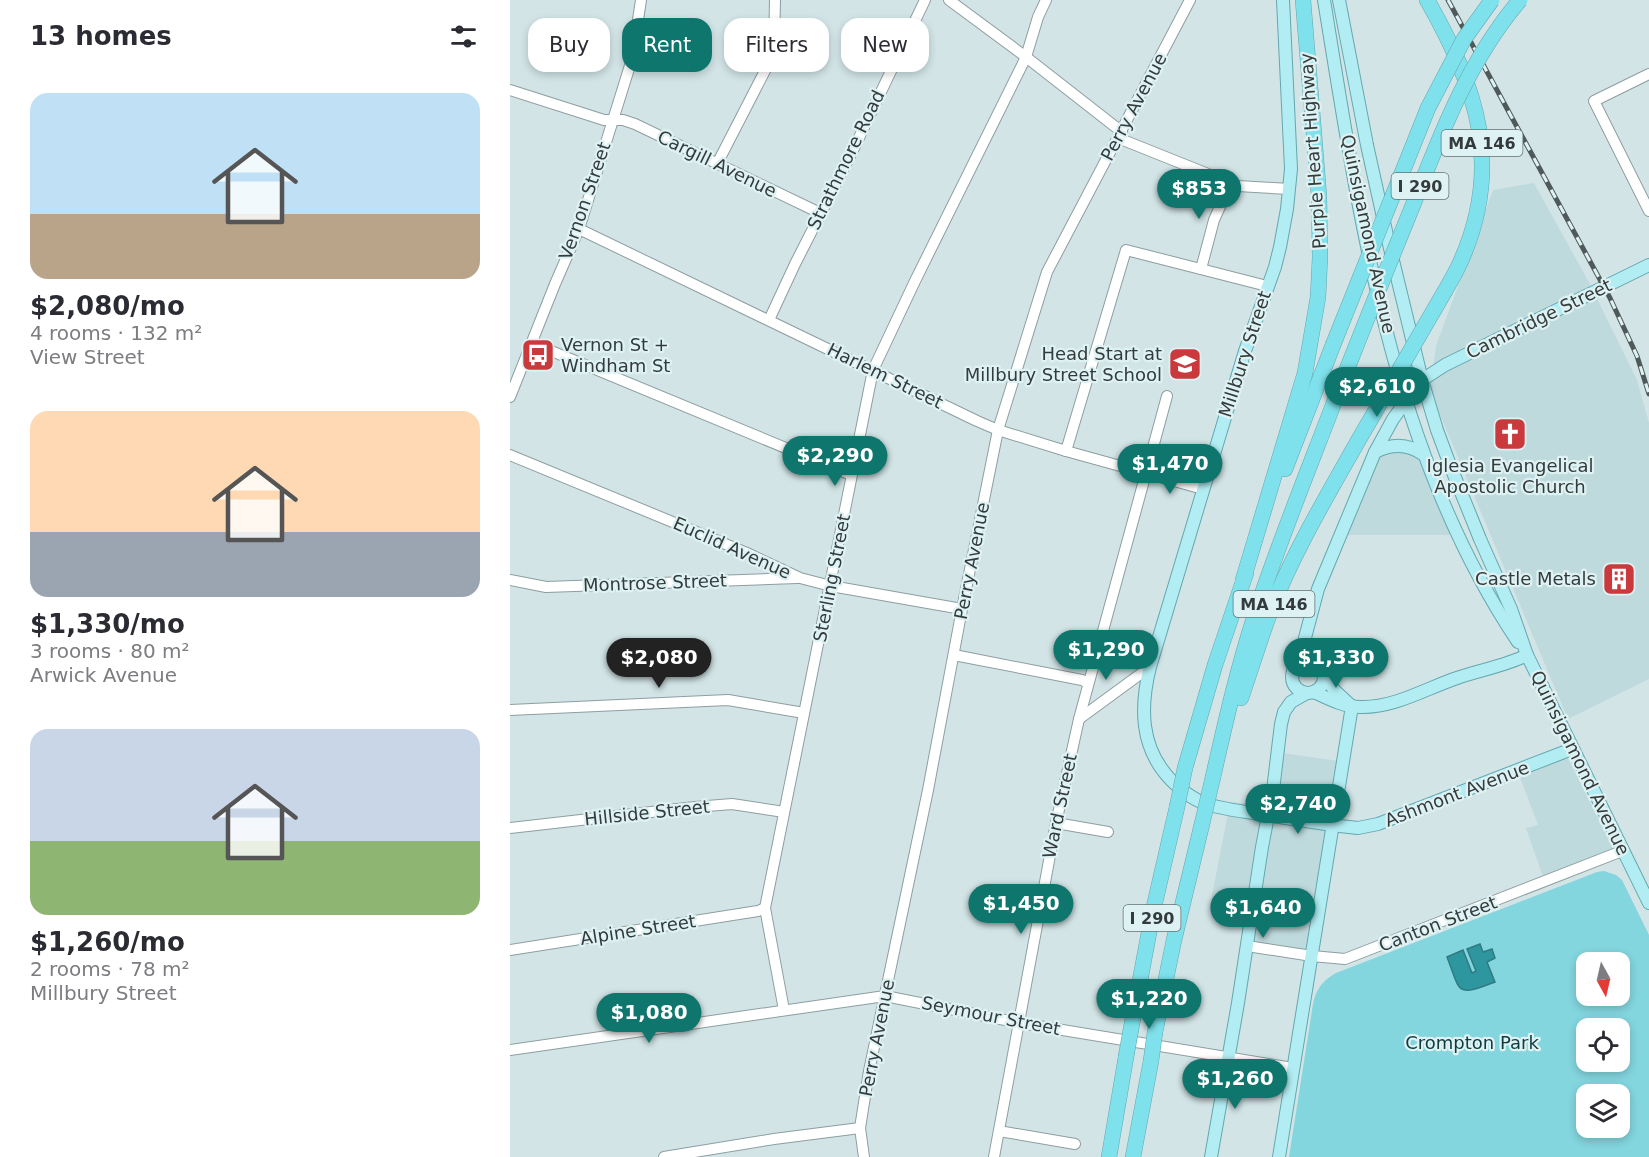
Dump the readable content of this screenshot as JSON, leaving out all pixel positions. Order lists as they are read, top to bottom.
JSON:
{
  "streets": {
    "highway": ["MA 146", "Purple Heart Highway", "I 290"],
    "main road": [
      "Quinsigamond Avenue",
      "Cambridge Street",
      "Millbury Street",
      "Ashmont Avenue"
    ],
    "street": [
      "Perry Avenue",
      "Strathmore Road",
      "Cargill Avenue",
      "Vernon Street",
      "Harlem Street",
      "Euclid Avenue",
      "Sterling Street",
      "Montrose Street",
      "Ward Street",
      "Hillside Street",
      "Canton Street",
      "Alpine Street",
      "Seymour Street"
    ]
  },
  "crossings": [
    ["Perry Avenue", "Harlem Street"],
    ["Perry Avenue", "Euclid Avenue"],
    ["Perry Avenue", "Seymour Street"],
    ["MA 146", "I 290"],
    ["Purple Heart Highway", "I 290"],
    ["Strathmore Road", "Cargill Avenue"],
    ["Strathmore Road", "Harlem Street"],
    ["Cargill Avenue", "Vernon Street"],
    ["Vernon Street", "Harlem Street"],
    ["Quinsigamond Avenue", "Cambridge Street"],
    ["Quinsigamond Avenue", "Ashmont Avenue"],
    ["Quinsigamond Avenue", "Canton Street"],
    ["Millbury Street", "Harlem Street"],
    ["Millbury Street", "Ashmont Avenue"],
    ["Harlem Street", "Sterling Street"],
    ["Harlem Street", "Ward Street"],
    ["Euclid Avenue", "Sterling Street"],
    ["Euclid Avenue", "Montrose Street"],
    ["Sterling Street", "Hillside Street"],
    ["Sterling Street", "Alpine Street"],
    ["Sterling Street", "Seymour Street"],
    ["Ward Street", "Seymour Street"]
  ],
  "parks": ["Crompton Park"],
  "places": {
    "bus stop": ["Vernon St + Windham St"],
    "school or university": ["Head Start at Millbury Street School"],
    "church": ["Iglesia Evangelical Apostolic Church"],
    "building": ["Castle Metals"]
  },
  "north": "bottom",
  "page": {
    "heading": "13 homes",
    "chip": [
      "Buy",
      "Rent",
      "Filters",
      "New"
    ],
    "list": [
      {
        "name": "$2,080/mo",
        "note": "4 rooms · 132 m² · View Street"
      },
      {
        "name": "$1,330/mo",
        "note": "3 rooms · 80 m² · Arwick Avenue"
      },
      {
        "name": "$1,260/mo",
        "note": "2 rooms · 78 m² · Millbury Street"
      }
    ],
    "price": [
      "$853",
      "$2,610",
      "$2,290",
      "$1,470",
      "$1,290",
      "$2,080",
      "$1,330",
      "$2,740",
      "$1,450",
      "$1,640",
      "$1,220",
      "$1,080",
      "$1,260"
    ]
  }
}
